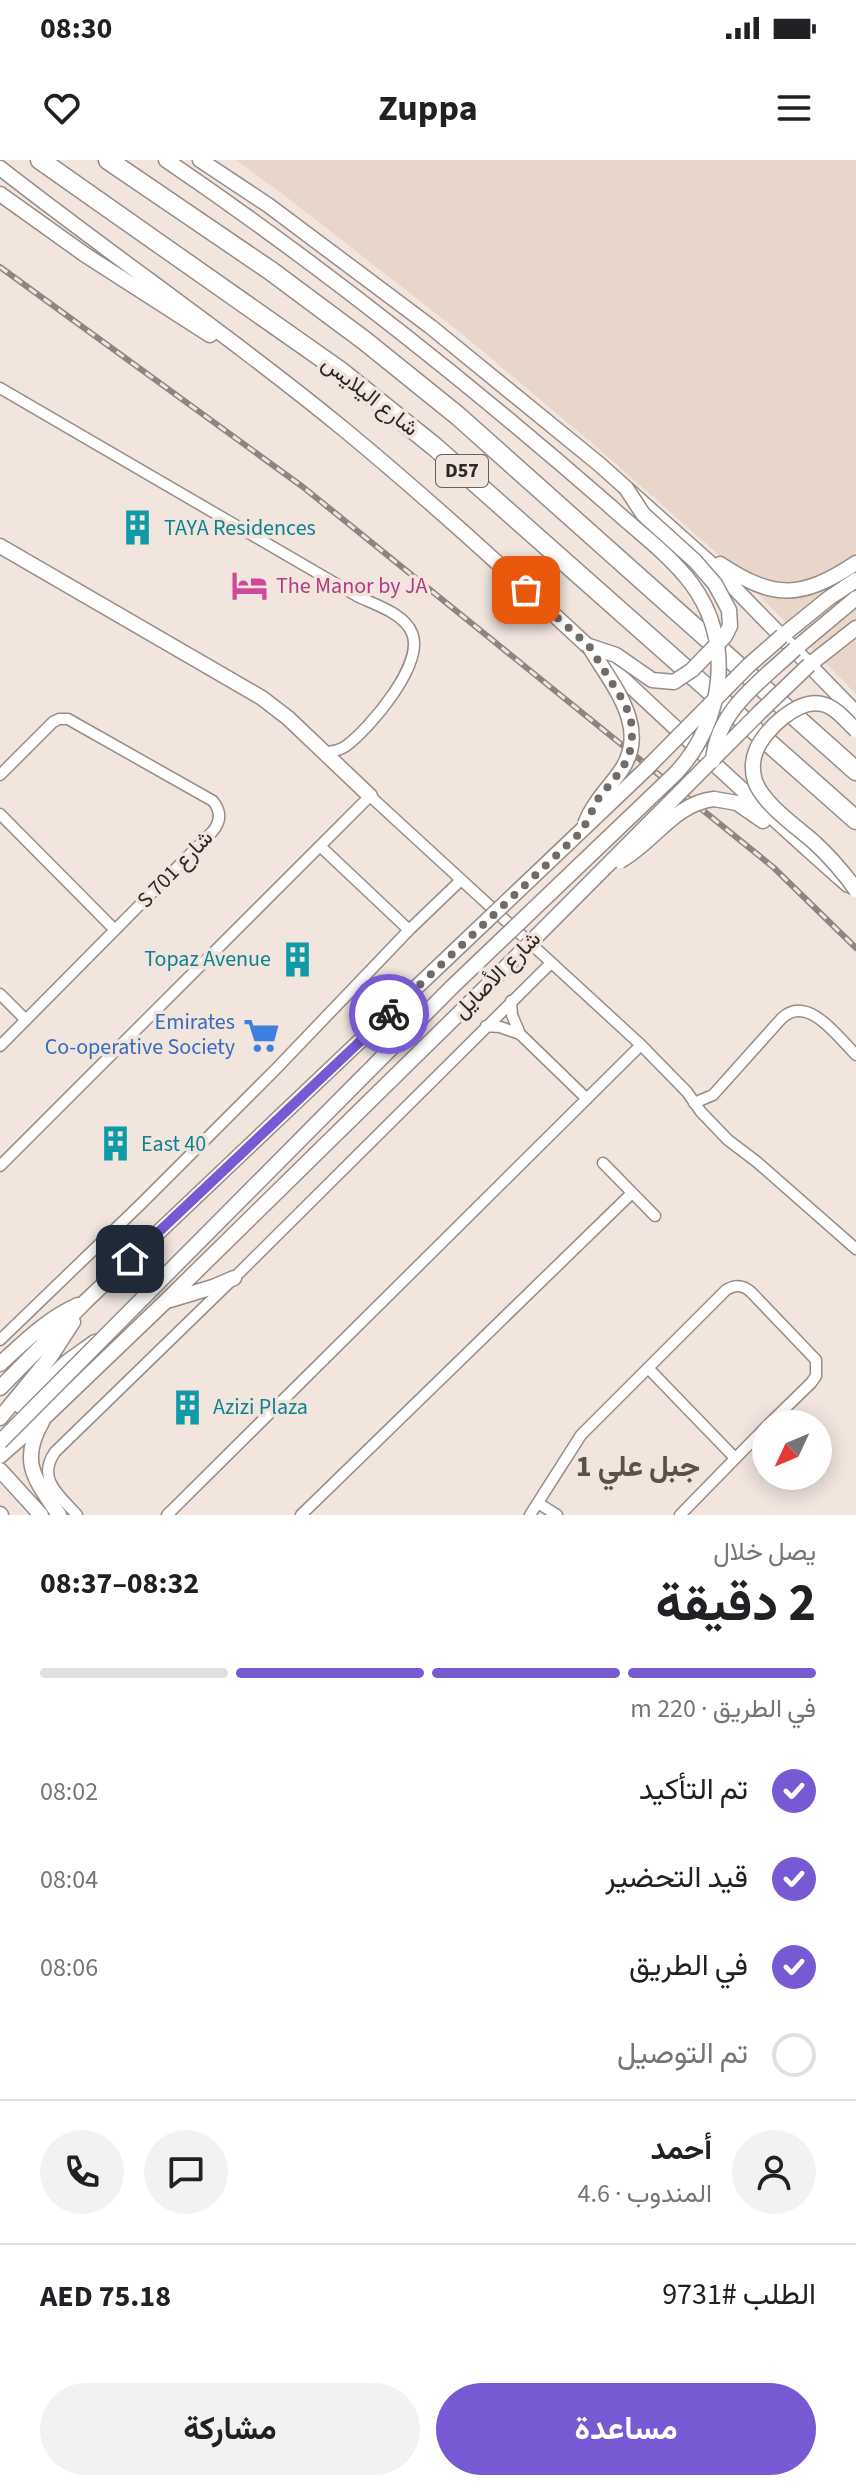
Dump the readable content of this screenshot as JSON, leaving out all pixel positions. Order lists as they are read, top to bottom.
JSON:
{
  "streets": {
    "highway": ["شارع اليلايس", "D57"],
    "main road": ["شارع الأصايل"],
    "street": ["S 701 شارع"]
  },
  "districts": ["جبل علي 1"],
  "places": {
    "building": [
      "TAYA Residences",
      "Topaz Avenue",
      "East 40",
      "Azizi Plaza"
    ],
    "hotel": ["The Manor by JA"],
    "supermarket": ["Emirates Co-operative Society"]
  },
  "north": "bottom left",
  "page": {
    "status": "08:30",
    "header": "Zuppa",
    "heading": ["2 دقيقة", "يصل خلال", "08:32–08:37"],
    "panel": [
      "أحمد",
      "المندوب · 4.6",
      "الطلب #9731",
      "AED 75.18"
    ],
    "bar": "في الطريق · 220 m",
    "list": [
      ["تم التأكيد", "08:02"],
      ["قيد التحضير", "08:04"],
      ["في الطريق", "08:06"],
      "تم التوصيل"
    ],
    "buttons": ["مساعدة", "مشاركة"]
  }
}
